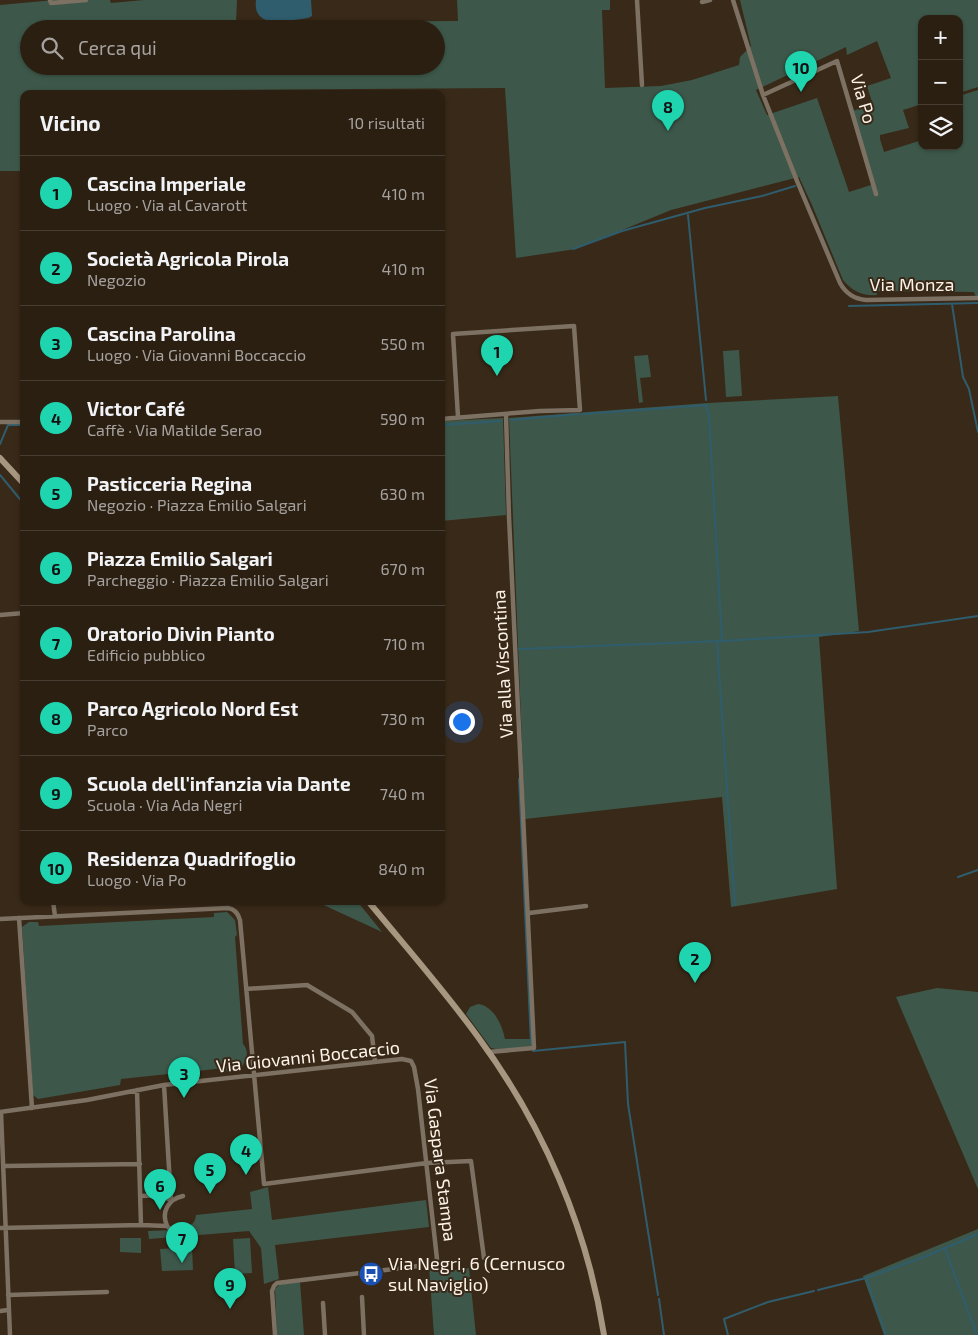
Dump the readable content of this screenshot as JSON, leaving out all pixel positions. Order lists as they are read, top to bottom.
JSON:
{
  "streets": {
    "street": [
      "Via Po",
      "Via Monza",
      "Via alla Viscontina",
      "Via Giovanni Boccaccio",
      "Via Gaspara Stampa"
    ]
  },
  "crossings": [
    ["Via Po", "Via Monza"],
    ["Via Giovanni Boccaccio", "Via Gaspara Stampa"]
  ],
  "places": {
    "bus stop": ["Via Negri, 6 (Cernusco sul Naviglio)"]
  },
  "page": {
    "map_buttons": ["+", "−"],
    "search": "Cerca qui",
    "pins": [
      "10",
      "8",
      "1",
      "2",
      "3",
      "4",
      "5",
      "6",
      "7",
      "9"
    ],
    "heading": ["Vicino", "10 risultati"],
    "list": [
      {
        "mark": "1",
        "name": "Cascina Imperiale",
        "note": "Luogo · Via al Cavarott",
        "value": "410 m"
      },
      {
        "mark": "2",
        "name": "Società Agricola Pirola",
        "note": "Negozio",
        "value": "410 m"
      },
      {
        "mark": "3",
        "name": "Cascina Parolina",
        "note": "Luogo · Via Giovanni Boccaccio",
        "value": "550 m"
      },
      {
        "mark": "4",
        "name": "Victor Café",
        "note": "Caffè · Via Matilde Serao",
        "value": "590 m"
      },
      {
        "mark": "5",
        "name": "Pasticceria Regina",
        "note": "Negozio · Piazza Emilio Salgari",
        "value": "630 m"
      },
      {
        "mark": "6",
        "name": "Piazza Emilio Salgari",
        "note": "Parcheggio · Piazza Emilio Salgari",
        "value": "670 m"
      },
      {
        "mark": "7",
        "name": "Oratorio Divin Pianto",
        "note": "Edificio pubblico",
        "value": "710 m"
      },
      {
        "mark": "8",
        "name": "Parco Agricolo Nord Est",
        "note": "Parco",
        "value": "730 m"
      },
      {
        "mark": "9",
        "name": "Scuola dell'infanzia via Dante",
        "note": "Scuola · Via Ada Negri",
        "value": "740 m"
      },
      {
        "mark": "10",
        "name": "Residenza Quadrifoglio",
        "note": "Luogo · Via Po",
        "value": "840 m"
      }
    ]
  }
}
